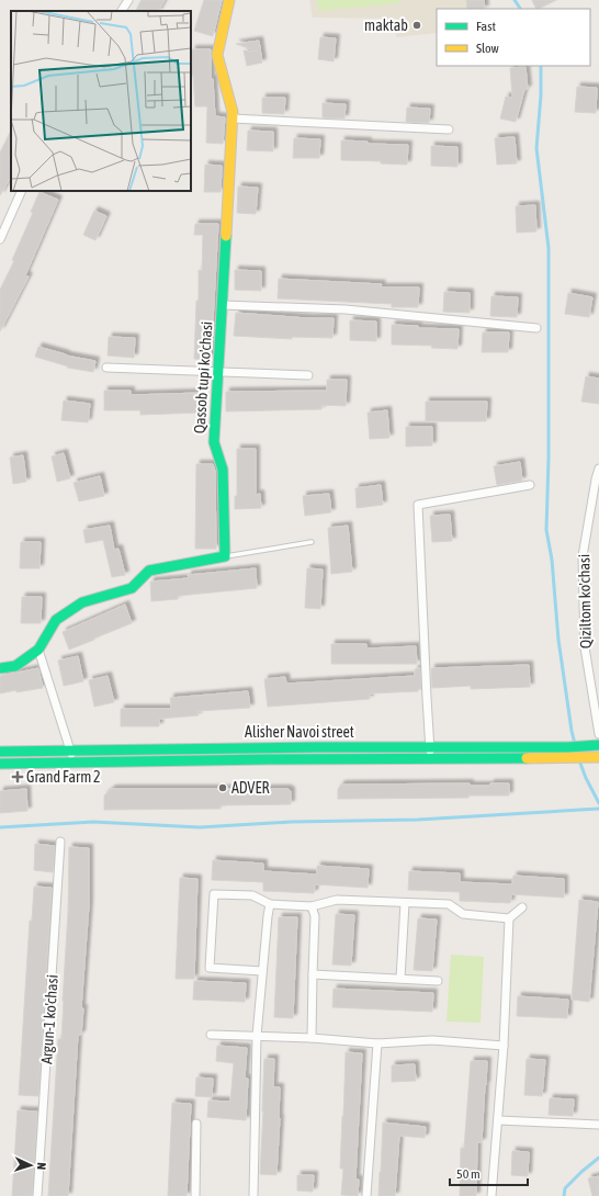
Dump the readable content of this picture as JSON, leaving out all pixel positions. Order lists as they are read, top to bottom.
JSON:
{
  "streets": {
    "main road": ["Qassob tupi ko'chasi", "Alisher Navoi street"],
    "street": ["Qiziltom ko'chasi", "Argun-1 ko'chasi"]
  },
  "places": {
    "other": ["maktab", "ADVER"],
    "health": ["Grand Farm 2"]
  },
  "legend": ["Fast", "Slow"],
  "scale_bar": "50 m",
  "north": "right"
}
